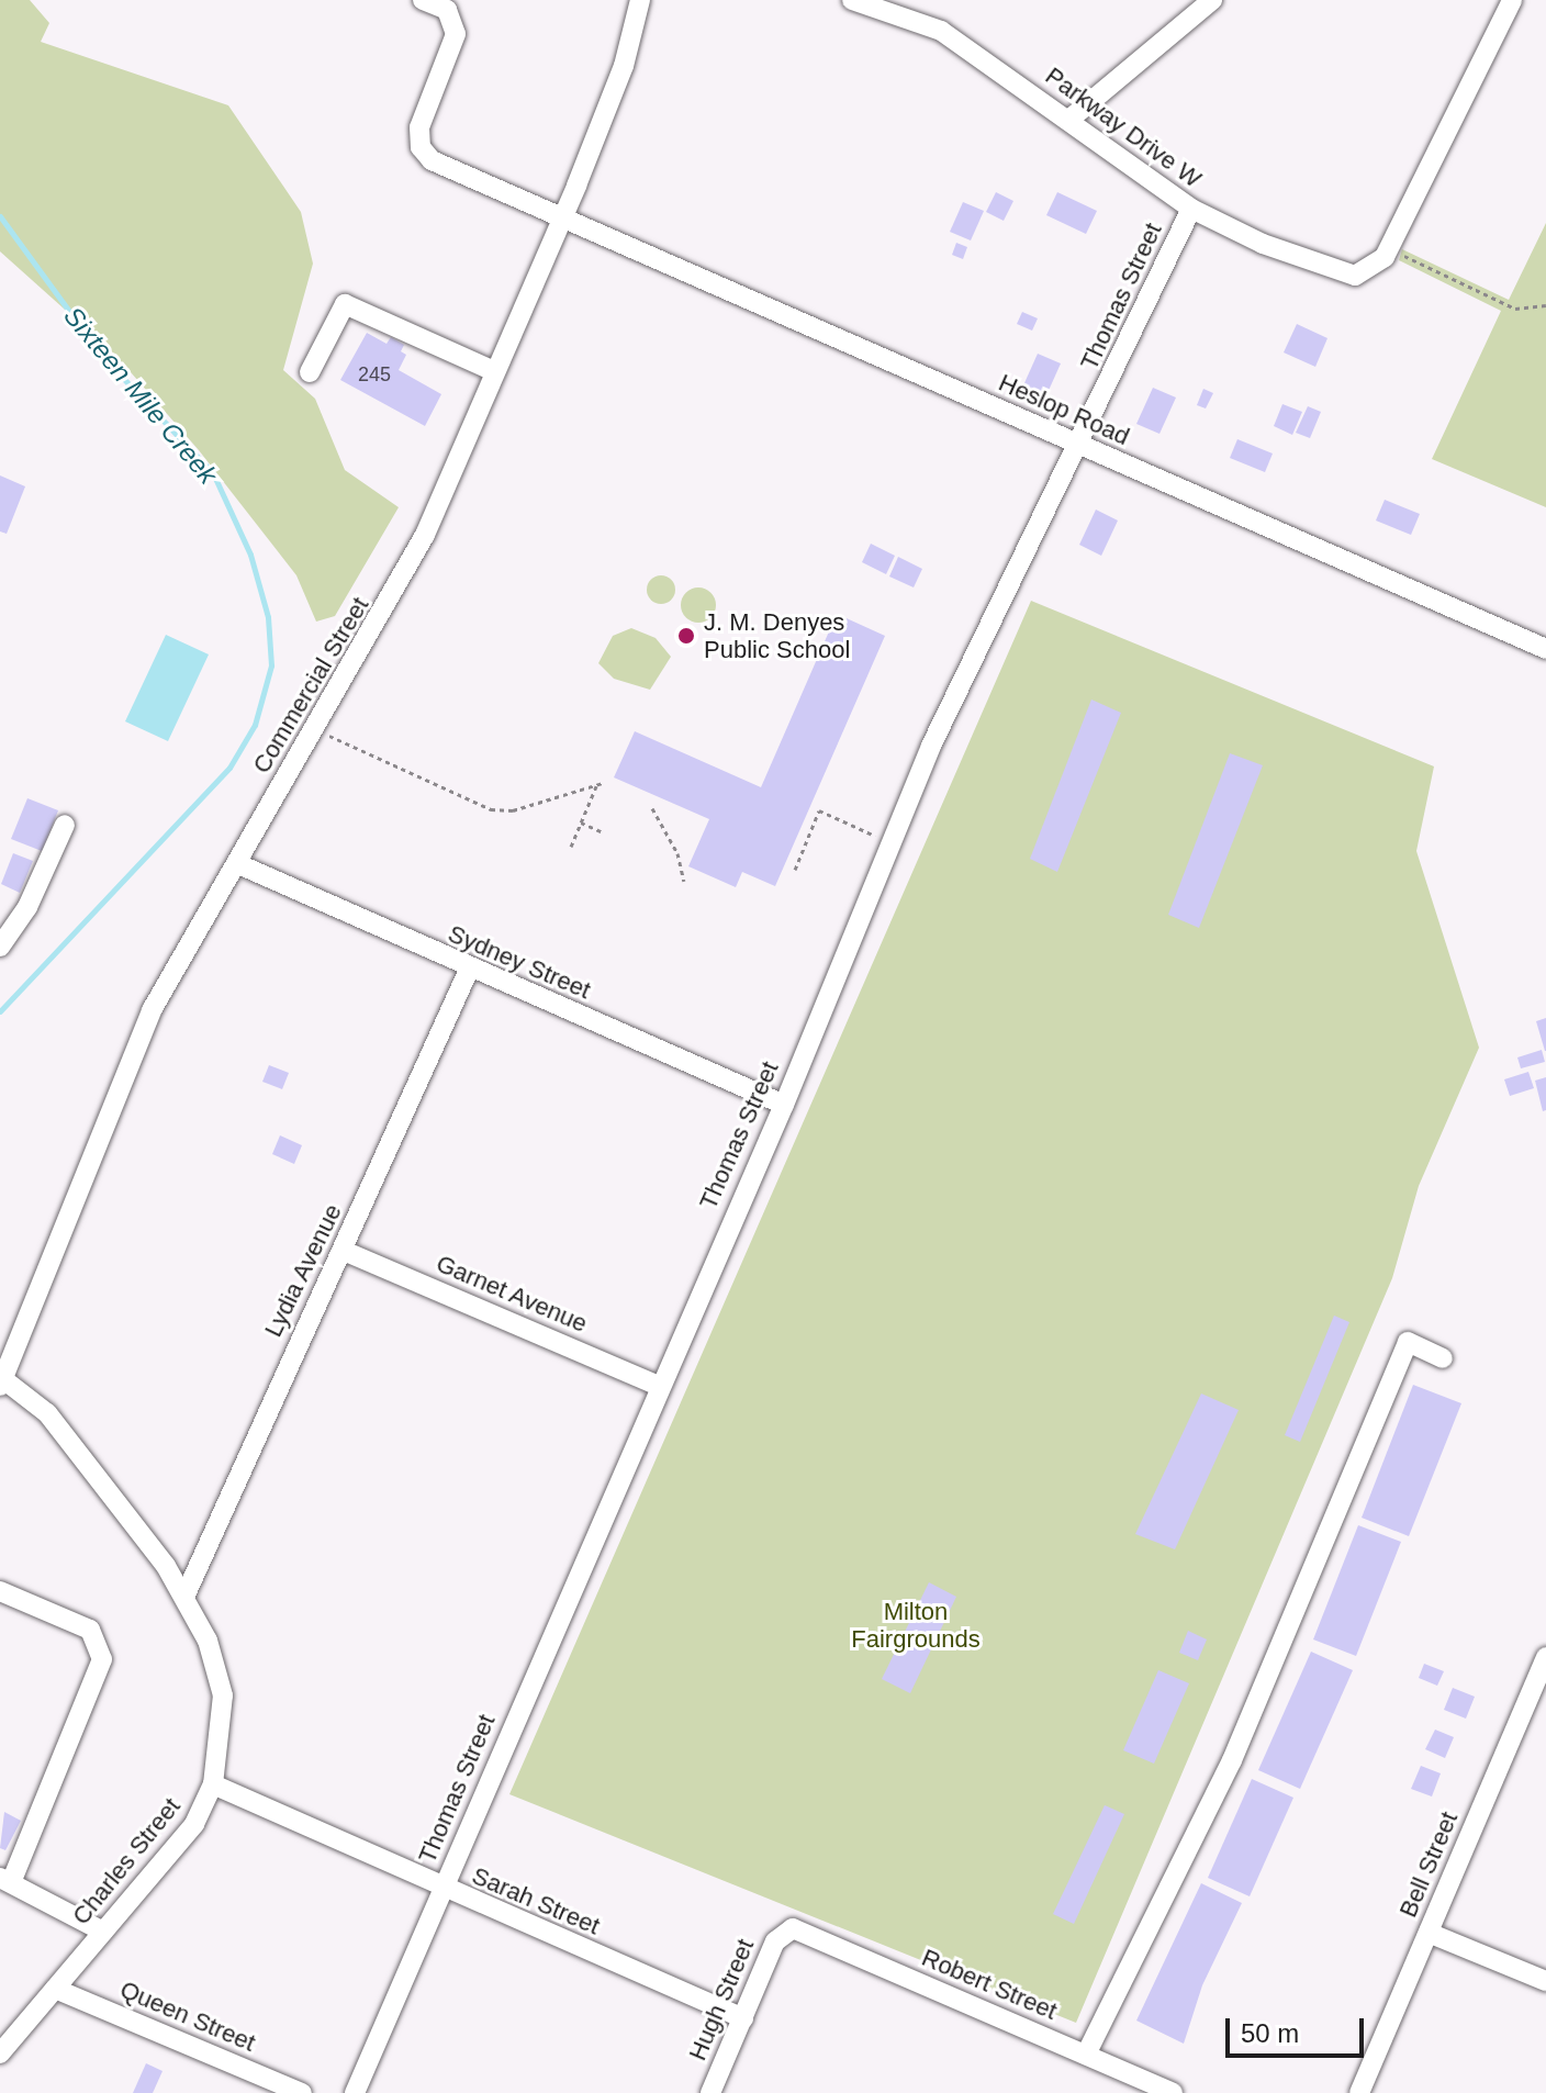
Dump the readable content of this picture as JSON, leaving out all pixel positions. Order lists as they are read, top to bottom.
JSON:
{
  "streets": {
    "street": [
      "Parkway Drive W",
      "Thomas Street",
      "Heslop Road",
      "Commercial Street",
      "Sydney Street",
      "Lydia Avenue",
      "Garnet Avenue",
      "Charles Street",
      "Bell Street",
      "Sarah Street",
      "Robert Street",
      "Hugh Street",
      "Queen Street"
    ]
  },
  "crossings": [
    ["Parkway Drive W", "Thomas Street"],
    ["Thomas Street", "Heslop Road"],
    ["Thomas Street", "Sydney Street"],
    ["Thomas Street", "Garnet Avenue"],
    ["Thomas Street", "Sarah Street"],
    ["Heslop Road", "Commercial Street"],
    ["Commercial Street", "Sydney Street"],
    ["Commercial Street", "Charles Street"],
    ["Sydney Street", "Lydia Avenue"],
    ["Lydia Avenue", "Garnet Avenue"],
    ["Lydia Avenue", "Charles Street"],
    ["Charles Street", "Sarah Street"],
    ["Charles Street", "Queen Street"],
    ["Sarah Street", "Hugh Street"],
    ["Robert Street", "Hugh Street"]
  ],
  "water": ["Sixteen Mile Creek"],
  "parks": ["Milton Fairgrounds"],
  "places": ["J. M. Denyes Public School"],
  "house_numbers": ["245"],
  "scale_bar": "50 m"
}
